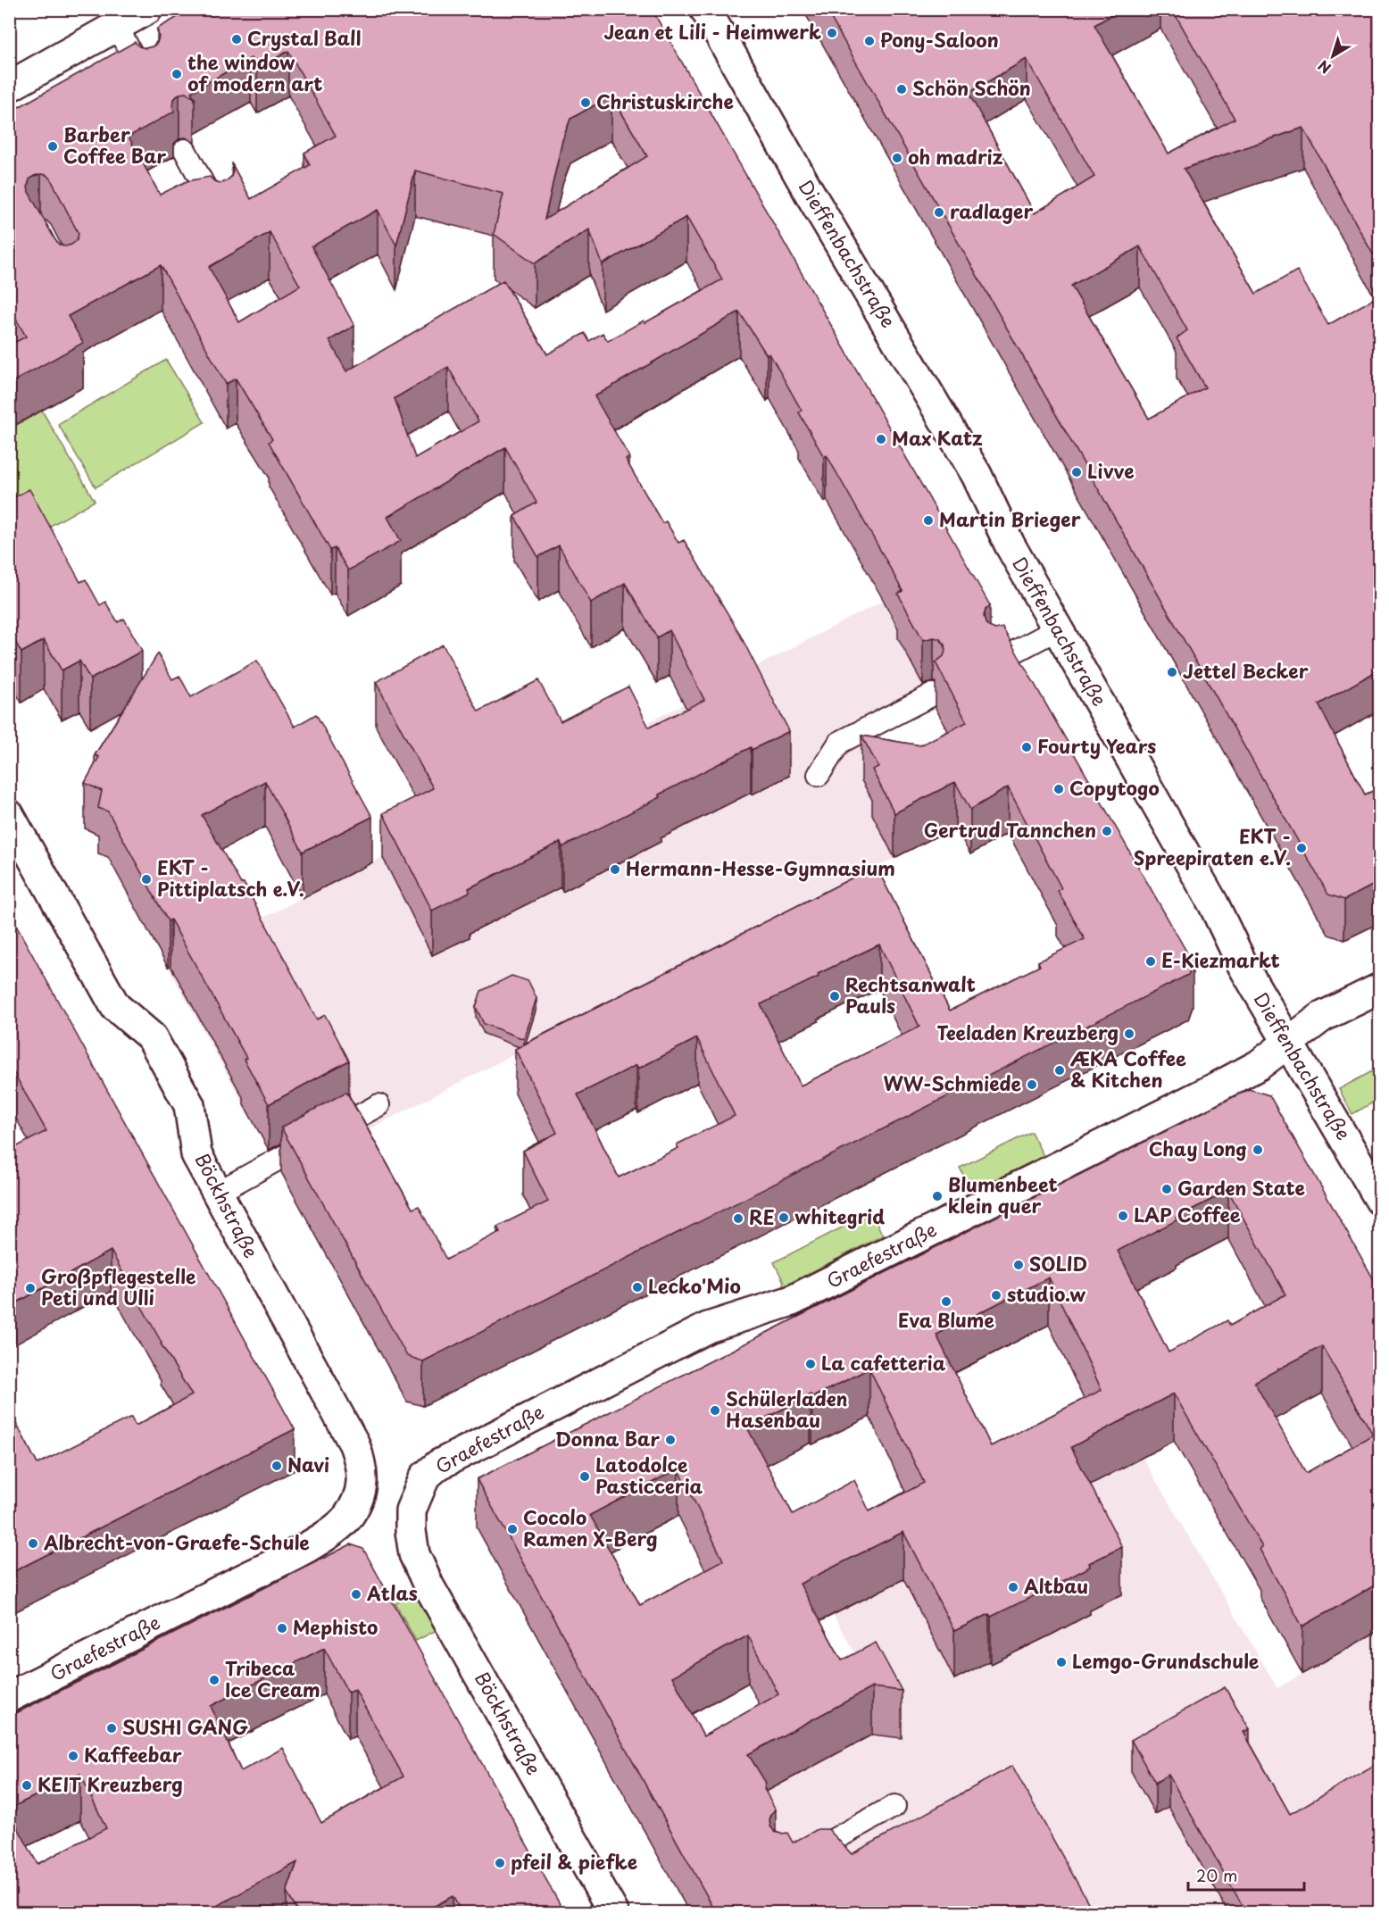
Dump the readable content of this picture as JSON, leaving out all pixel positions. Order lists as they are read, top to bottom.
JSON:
{
  "streets": {
    "street": ["Dieffenbachstraße", "Böckhstraße", "Graefestraße"]
  },
  "crossings": [
    ["Dieffenbachstraße", "Graefestraße"],
    ["Böckhstraße", "Graefestraße"]
  ],
  "places": [
    "Jean et Lili - Heimwerk",
    "Crystal Ball",
    "Pony-Saloon",
    "the window of modern art",
    "Schön Schön",
    "Christuskirche",
    "Barber Coffee Bar",
    "oh madriz",
    "radlager",
    "Max Katz",
    "Livve",
    "Martin Brieger",
    "Jettel Becker",
    "Fourty Years",
    "Copytogo",
    "Gertrud Tannchen",
    "EKT - Spreepiraten e.V.",
    "Hermann-Hesse-Gymnasium",
    "EKT - Pittiplatsch e.V.",
    "E-Kiezmarkt",
    "Rechtsanwalt Pauls",
    "Teeladen Kreuzberg",
    "ÆKA Coffee & Kitchen",
    "WW-Schmiede",
    "Chay Long",
    "Garden State",
    "Blumenbeet klein quer",
    "LAP Coffee",
    "whitegrid",
    "RE",
    "SOLID",
    "Lecko'Mio",
    "Großpflegestelle Peti und Ulli",
    "studio.w",
    "Eva Blume",
    "La cafetteria",
    "Schülerladen Hasenbau",
    "Donna Bar",
    "Navi",
    "Latodolce Pasticceria",
    "Cocolo Ramen X-Berg",
    "Albrecht-von-Graefe-Schule",
    "Altbau",
    "Atlas",
    "Mephisto",
    "Lemgo-Grundschule",
    "Tribeca Ice Cream",
    "SUSHI GANG",
    "Kaffeebar",
    "KEIT Kreuzberg",
    "pfeil & piefke"
  ],
  "scale_bar": "20 m",
  "north": "bottom left"
}
